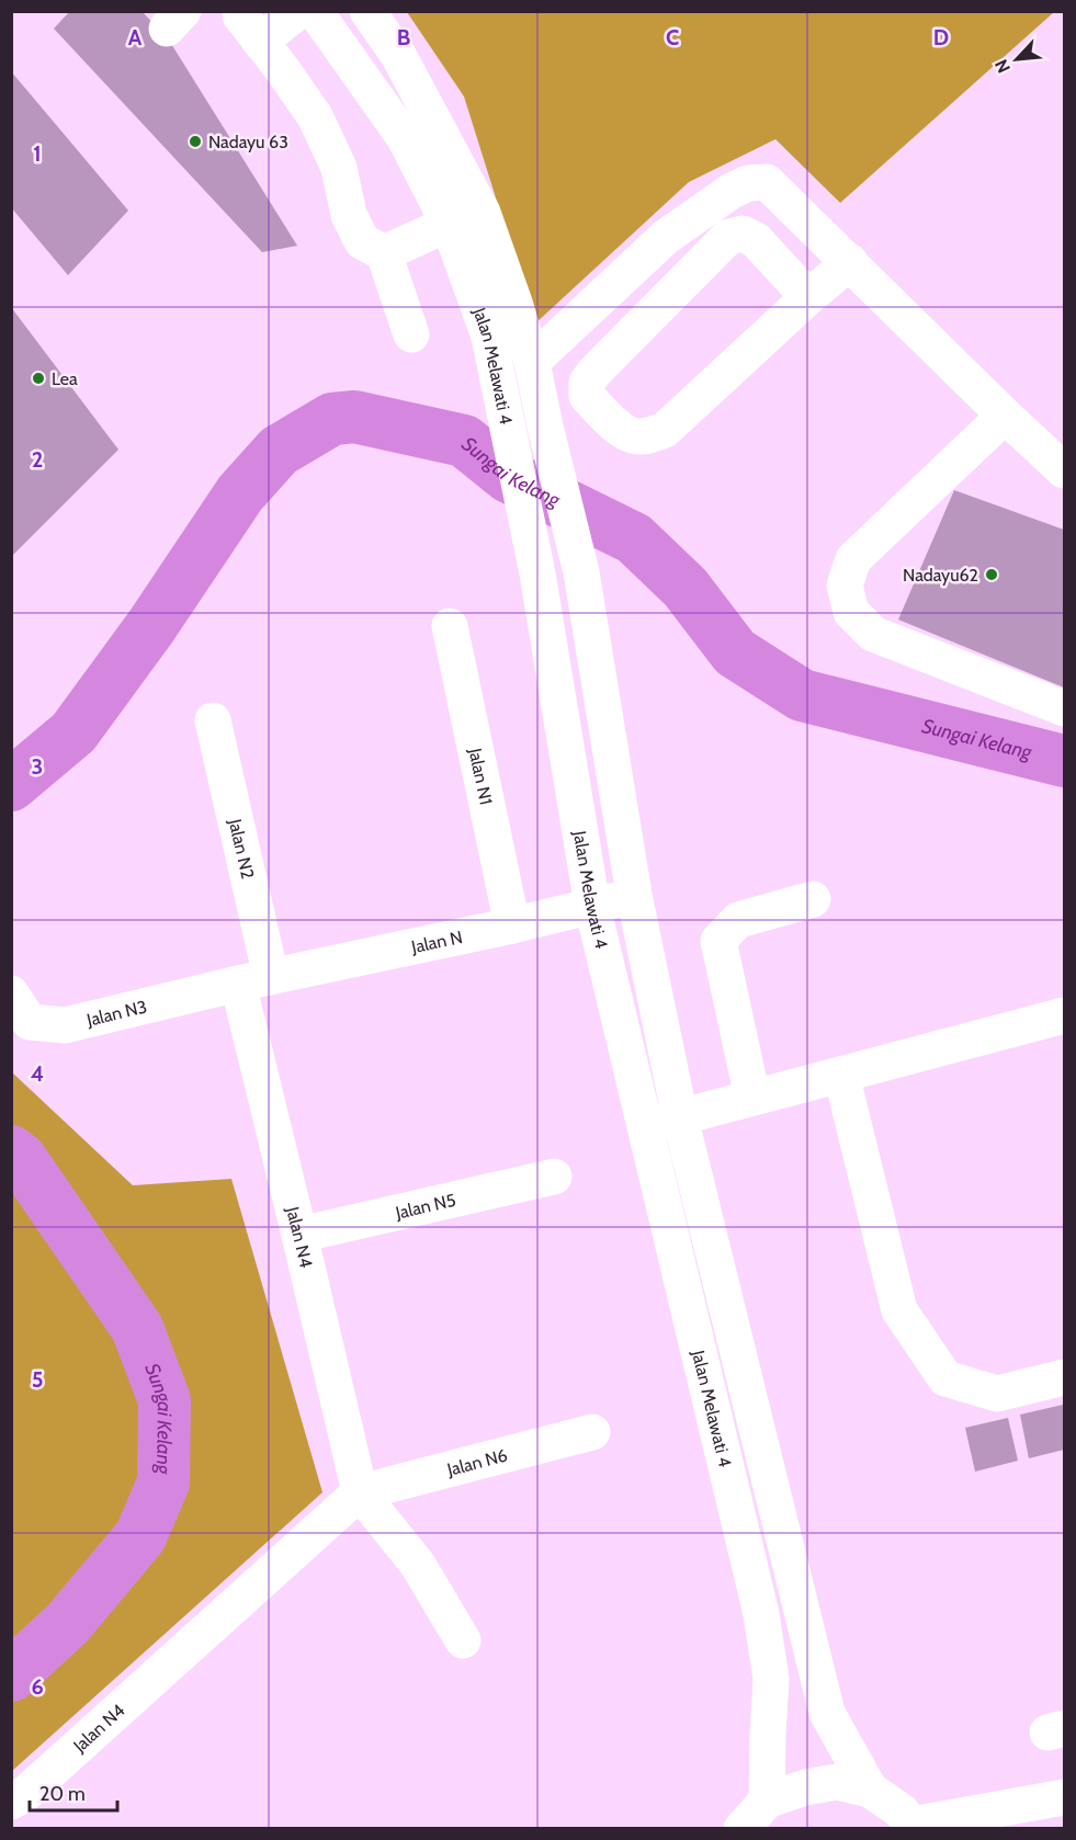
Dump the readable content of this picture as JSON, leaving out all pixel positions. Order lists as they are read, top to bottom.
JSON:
{
  "streets": {
    "street": [
      "Jalan Melawati 4",
      "Jalan N1",
      "Jalan N2",
      "Jalan N",
      "Jalan N3",
      "Jalan N5",
      "Jalan N4",
      "Jalan N6"
    ]
  },
  "crossings": [
    ["Jalan Melawati 4", "Jalan N"],
    ["Jalan N1", "Jalan N"],
    ["Jalan N2", "Jalan N"],
    ["Jalan N2", "Jalan N3"],
    ["Jalan N2", "Jalan N4"],
    ["Jalan N", "Jalan N3"],
    ["Jalan N", "Jalan N4"],
    ["Jalan N3", "Jalan N4"],
    ["Jalan N5", "Jalan N4"],
    ["Jalan N4", "Jalan N6"]
  ],
  "water": ["Sungai Kelang"],
  "places": ["Nadayu 63", "Lea", "Nadayu62"],
  "scale_bar": "20 m",
  "north": "bottom left",
  "grid": {
    "columns": [
      "A",
      "B",
      "C",
      "D"
    ],
    "rows": [
      "1",
      "2",
      "3",
      "4",
      "5",
      "6"
    ]
  }
}
